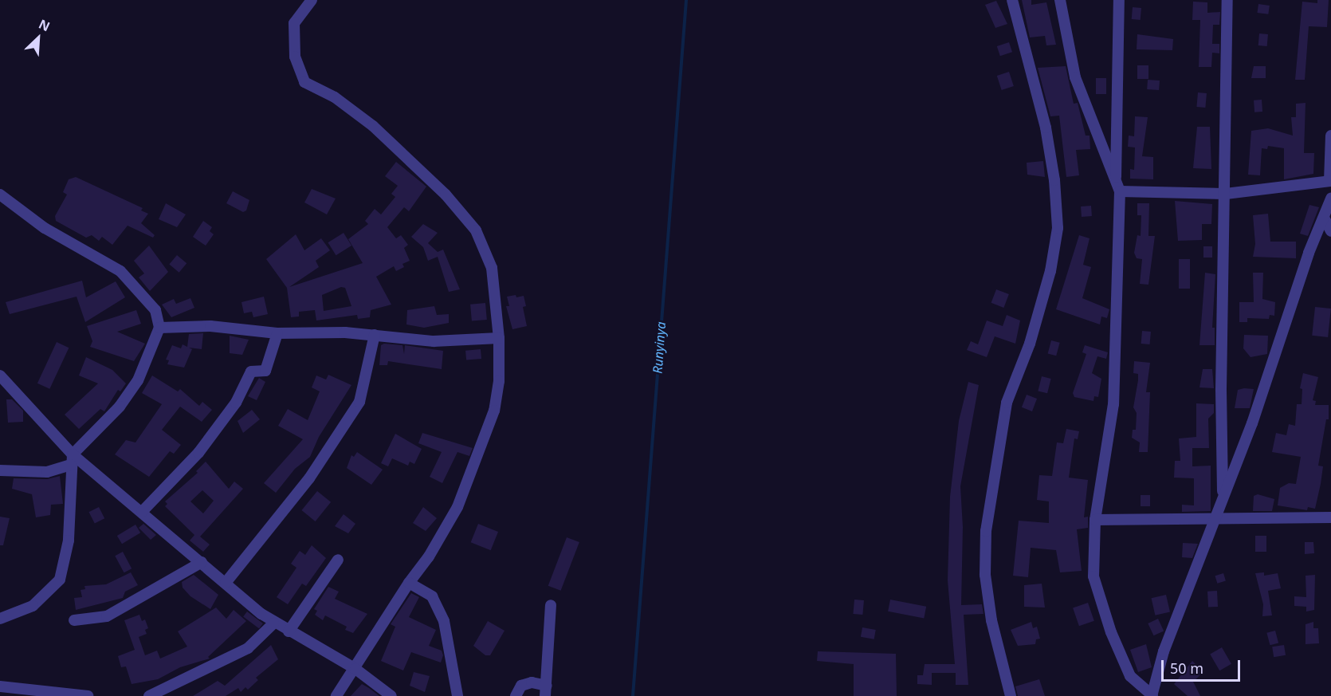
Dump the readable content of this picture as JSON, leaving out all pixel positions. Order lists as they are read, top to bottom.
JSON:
{
  "water": ["Runyinya"],
  "scale_bar": "50 m",
  "north": "top right"
}
